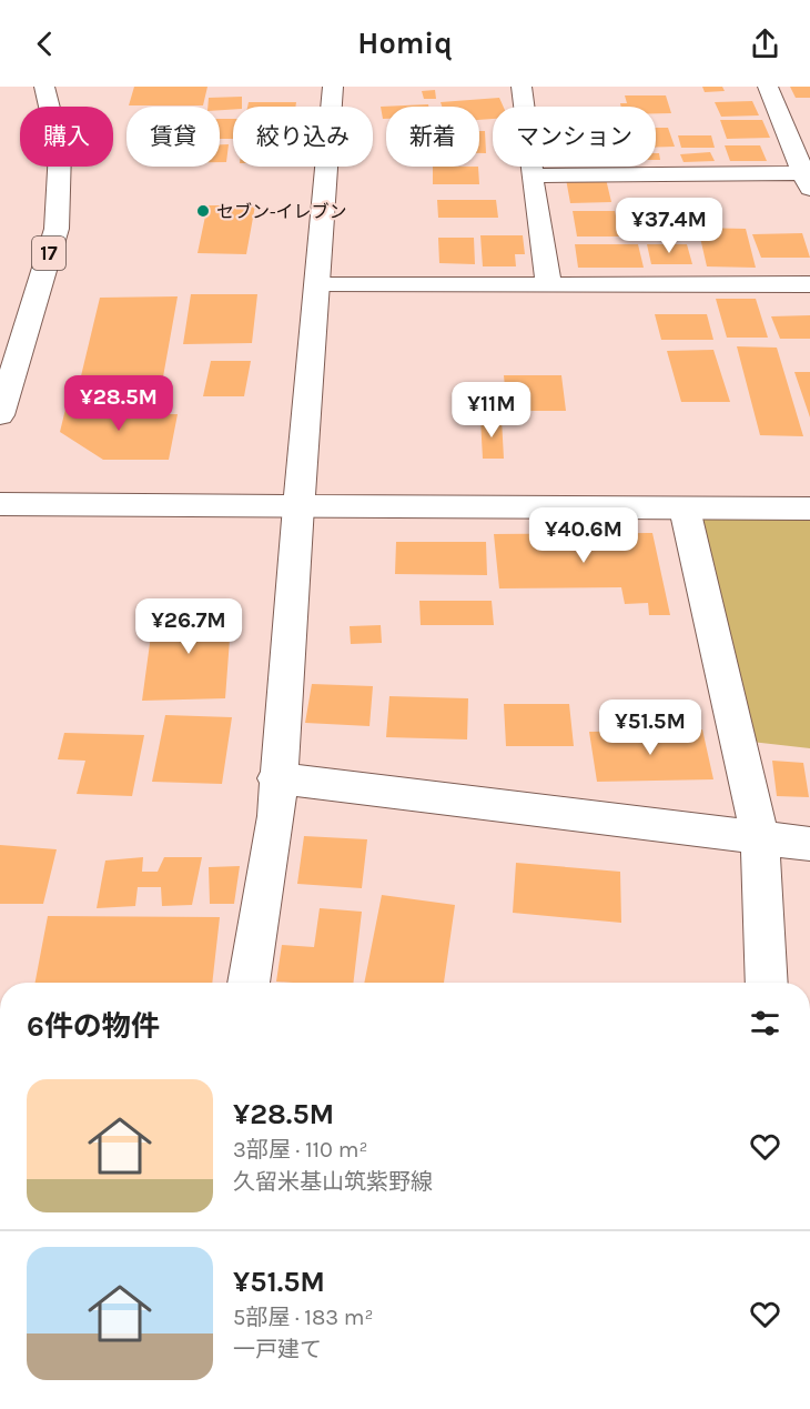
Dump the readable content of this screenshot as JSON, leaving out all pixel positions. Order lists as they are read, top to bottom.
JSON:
{
  "streets": {
    "street": ["17"]
  },
  "places": ["セブン-イレブン"],
  "page": {
    "header": "Homiq",
    "chip": [
      "購入",
      "賃貸",
      "絞り込み",
      "新着",
      "マンション"
    ],
    "price": [
      "¥37.4M",
      "¥28.5M",
      "¥11M",
      "¥40.6M",
      "¥26.7M",
      "¥51.5M"
    ],
    "heading": "6件の物件",
    "list": [
      {
        "name": "¥28.5M",
        "note": "3部屋 · 110 m² · 久留米基山筑紫野線"
      },
      {
        "name": "¥51.5M",
        "note": "5部屋 · 183 m² · 一戸建て"
      }
    ]
  }
}
